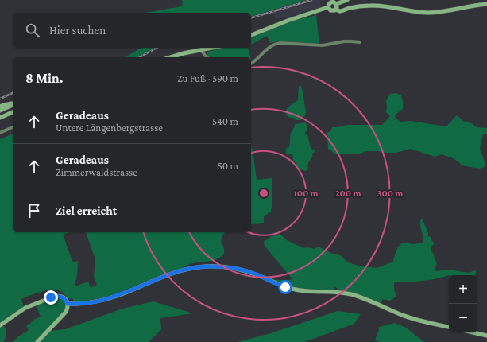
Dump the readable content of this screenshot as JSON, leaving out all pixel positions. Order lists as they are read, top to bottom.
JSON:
{
  "page": {
    "search": "Hier suchen",
    "heading": ["8 Min.", "Zu Fuß · 590 m"],
    "list": [
      ["Geradeaus", "Untere Längenbergstrasse", "540 m"],
      ["Geradeaus", "Zimmerwaldstrasse", "50 m"],
      "Ziel erreicht"
    ],
    "map_buttons": ["+", "−"]
  },
  "rings": ["100 m", "200 m", "300 m"]
}
